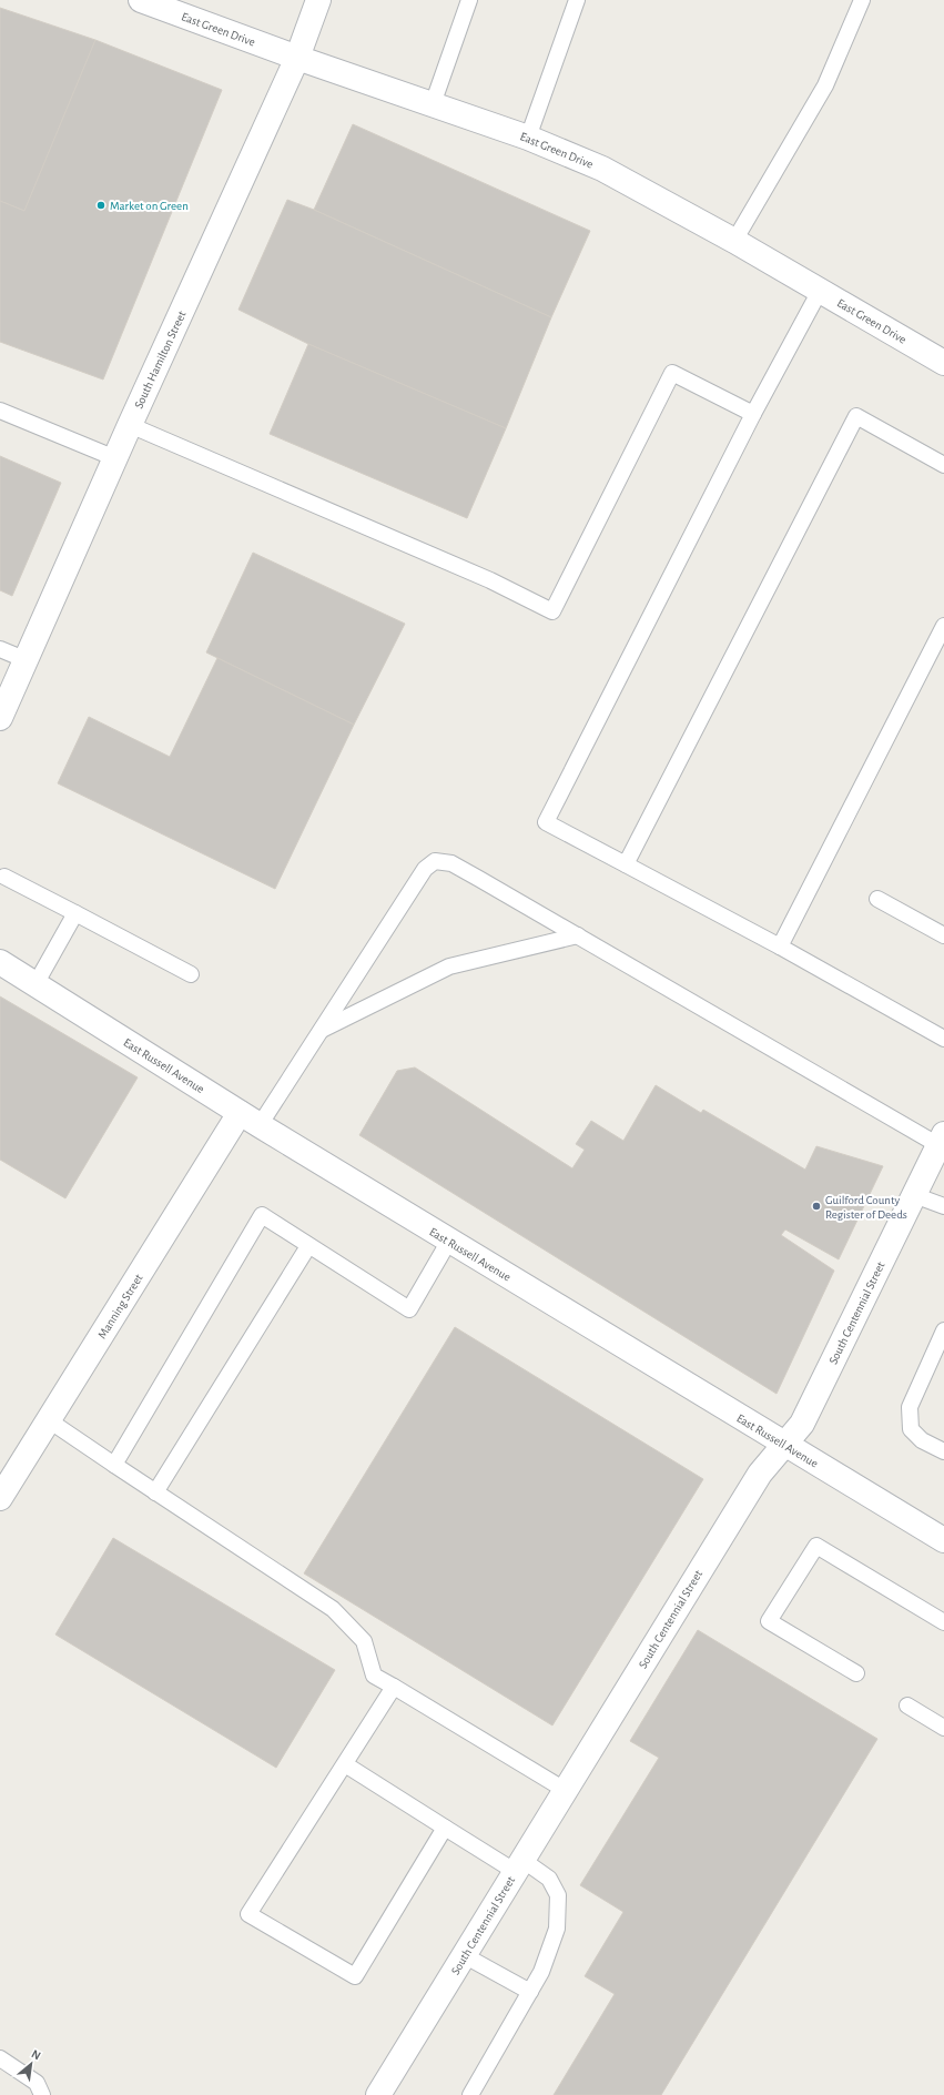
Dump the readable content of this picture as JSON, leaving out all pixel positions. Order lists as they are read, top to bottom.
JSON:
{
  "streets": {
    "street": [
      "East Green Drive",
      "South Hamilton Street",
      "East Russell Avenue",
      "Manning Street",
      "South Centennial Street"
    ]
  },
  "crossings": [
    ["East Green Drive", "South Hamilton Street"],
    ["East Russell Avenue", "Manning Street"],
    ["East Russell Avenue", "South Centennial Street"]
  ],
  "places": ["Market on Green", "Guilford County Register of Deeds"],
  "north": "top right"
}
